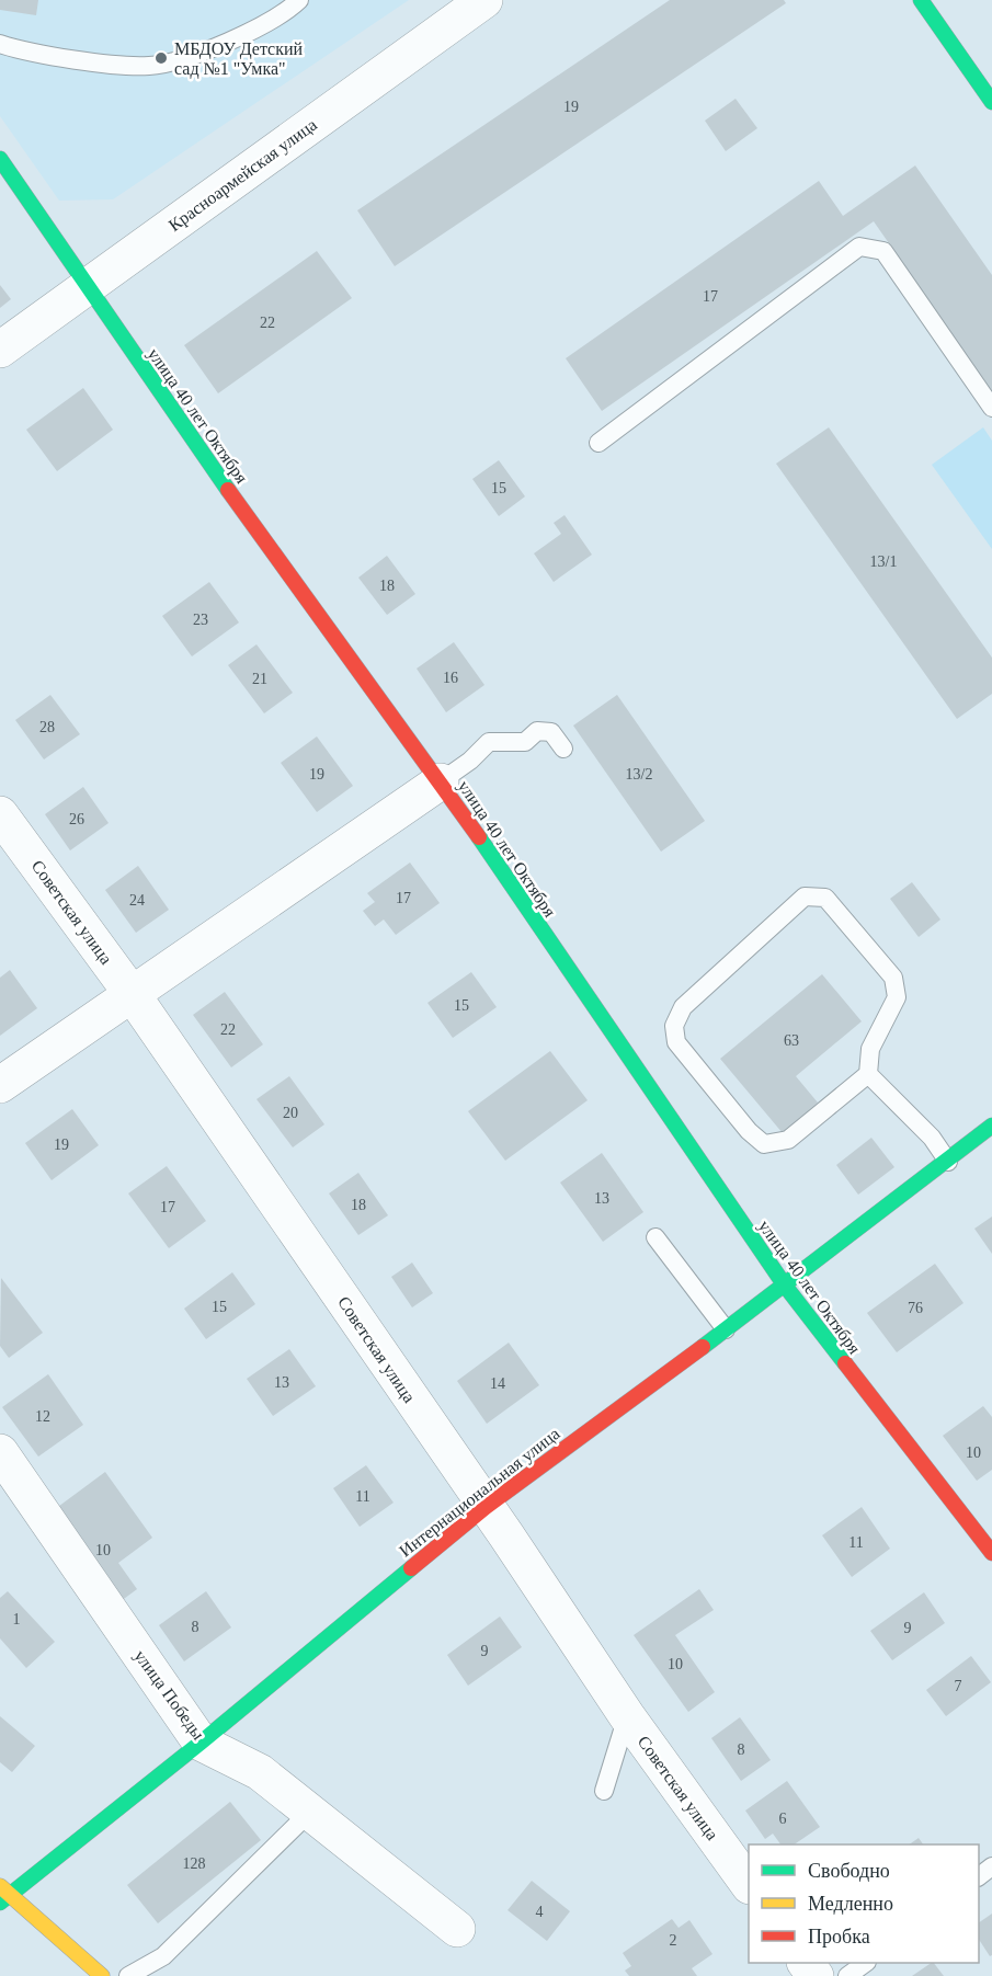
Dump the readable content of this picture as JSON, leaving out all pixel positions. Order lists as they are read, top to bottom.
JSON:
{
  "streets": {
    "street": [
      "Красноармейская улица",
      "улица 40 лет Октября",
      "Советская улица",
      "Интернациональная улица",
      "улица Победы"
    ]
  },
  "crossings": [
    ["Красноармейская улица", "улица 40 лет Октября"],
    ["улица 40 лет Октября", "Интернациональная улица"],
    ["Советская улица", "Интернациональная улица"],
    ["Интернациональная улица", "улица Победы"]
  ],
  "places": ["МБДОУ Детский сад №1 \"Умка\""],
  "house_numbers": [
    "19",
    "17",
    "22",
    "15",
    "13/1",
    "18",
    "23",
    "16",
    "21",
    "28",
    "19",
    "13/2",
    "26",
    "17",
    "24",
    "15",
    "22",
    "63",
    "20",
    "19",
    "13",
    "18",
    "17",
    "15",
    "76",
    "13",
    "14",
    "12",
    "10",
    "11",
    "11",
    "10",
    "1",
    "8",
    "9",
    "9",
    "10",
    "7",
    "8",
    "6",
    "128",
    "4",
    "2"
  ],
  "legend": ["Свободно", "Медленно", "Пробка"]
}
